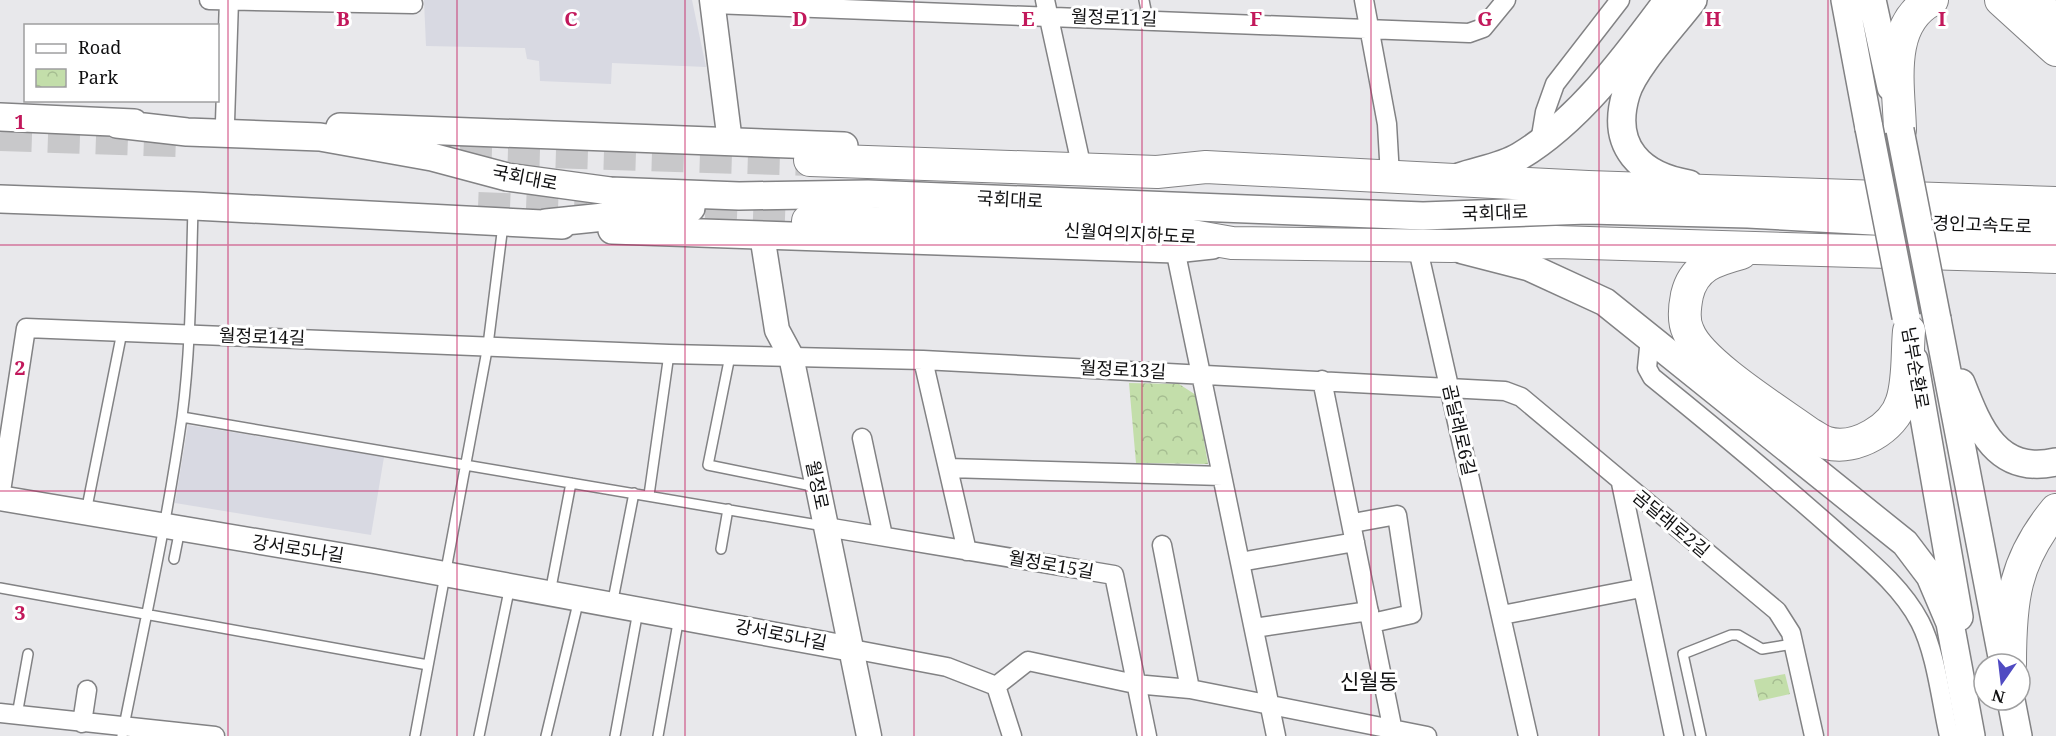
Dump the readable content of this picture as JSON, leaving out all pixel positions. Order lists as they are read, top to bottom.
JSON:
{
  "streets": {
    "highway": ["경인고속도로", "신월여의지하도로"],
    "main road": ["국회대로", "남부순환로"],
    "street": [
      "월정로11길",
      "월정로14길",
      "월정로13길",
      "곰달래로6길",
      "월정로",
      "곰달래로2길",
      "강서로5나길",
      "월정로15길"
    ]
  },
  "crossings": [
    ["국회대로", "경인고속도로"],
    ["경인고속도로", "신월여의지하도로"],
    ["신월여의지하도로", "곰달래로6길"],
    ["월정로14길", "월정로13길"],
    ["월정로14길", "월정로"],
    ["월정로14길", "강서로5나길"],
    ["월정로13길", "곰달래로6길"],
    ["월정로13길", "월정로"],
    ["월정로13길", "곰달래로2길"],
    ["곰달래로6길", "곰달래로2길"],
    ["월정로", "강서로5나길"],
    ["월정로", "월정로15길"]
  ],
  "districts": ["신월동"],
  "legend": ["Road", "Park"],
  "north": "bottom",
  "grid": {
    "columns": [
      "B",
      "C",
      "D",
      "E",
      "F",
      "G",
      "H",
      "I"
    ],
    "rows": ["1", "2", "3"]
  }
}
